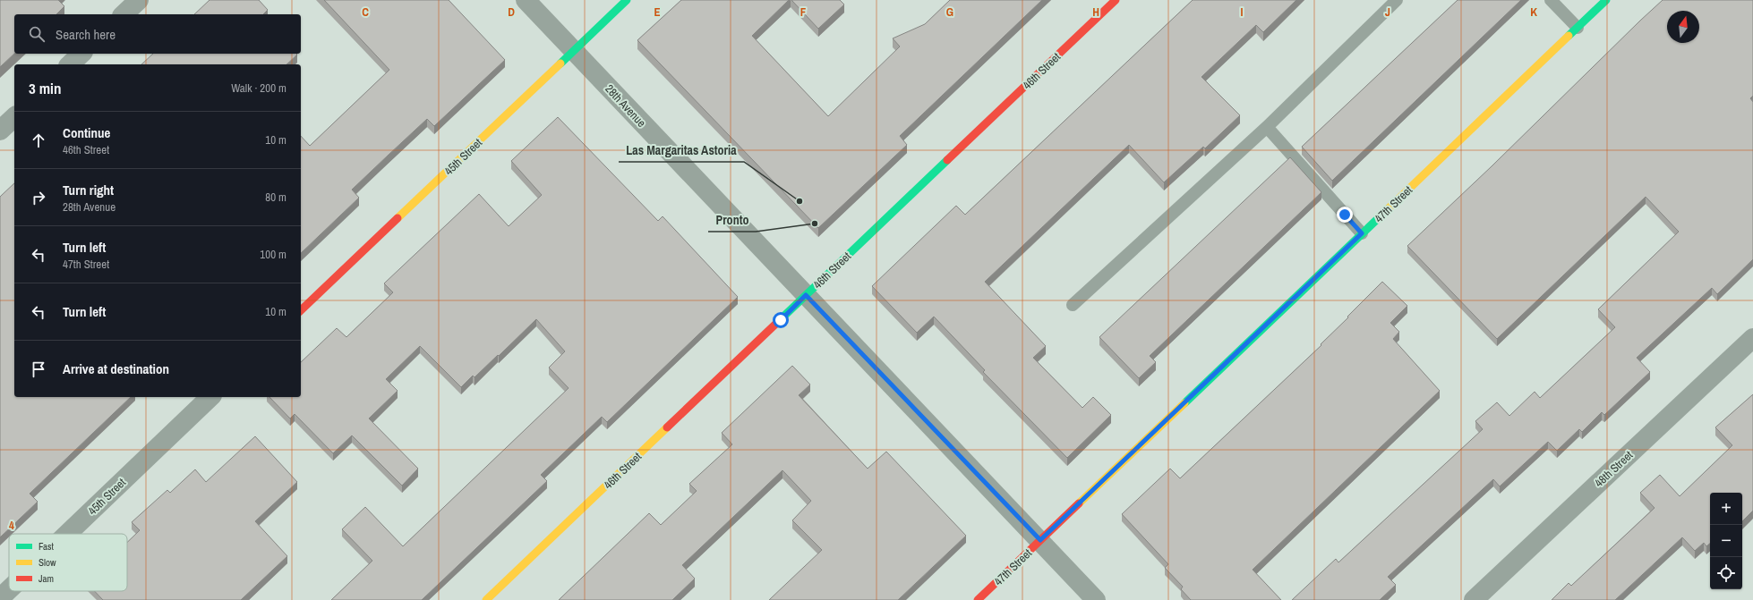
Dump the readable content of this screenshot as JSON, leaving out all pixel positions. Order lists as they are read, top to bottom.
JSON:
{
  "streets": {
    "street": [
      "46th Street",
      "28th Avenue",
      "45th Street",
      "47th Street",
      "48th Street"
    ]
  },
  "crossings": [
    ["46th Street", "28th Avenue"],
    ["28th Avenue", "45th Street"],
    ["28th Avenue", "47th Street"]
  ],
  "places": ["Las Margaritas Astoria", "Pronto"],
  "legend": ["Fast", "Slow", "Jam"],
  "north": "top",
  "page": {
    "search": "Search here",
    "heading": ["3 min", "Walk · 200 m"],
    "list": [
      ["Continue", "46th Street", "10 m"],
      ["Turn right", "28th Avenue", "80 m"],
      ["Turn left", "47th Street", "100 m"],
      ["Turn left", "10 m"],
      "Arrive at destination"
    ],
    "map_buttons": ["+", "−"]
  },
  "grid": {
    "columns": [
      "C",
      "D",
      "E",
      "F",
      "G",
      "H",
      "I",
      "J",
      "K"
    ],
    "rows": ["4"]
  }
}
